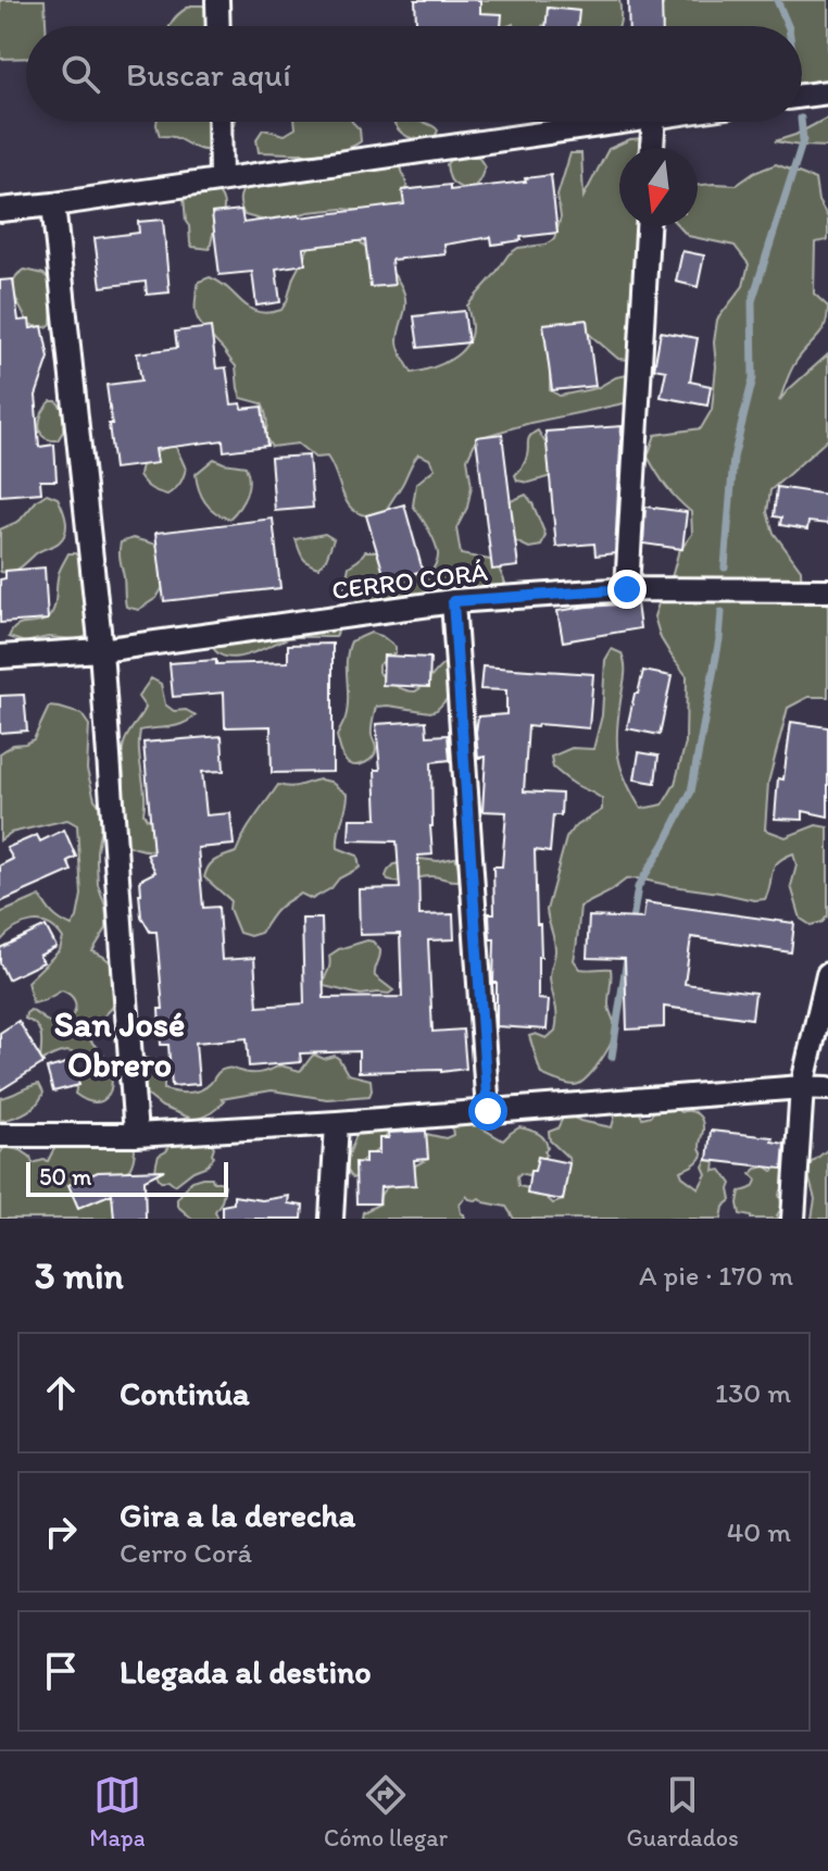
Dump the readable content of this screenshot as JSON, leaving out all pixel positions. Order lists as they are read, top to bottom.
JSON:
{
  "streets": {
    "street": ["CERRO CORÁ"]
  },
  "districts": ["San José Obrero"],
  "scale_bar": "50 m",
  "north": "bottom",
  "page": {
    "search": "Buscar aquí",
    "scale": "50 m",
    "heading": ["3 min", "A pie · 170 m"],
    "list": [
      ["Continúa", "130 m"],
      ["Gira a la derecha", "Cerro Corá", "40 m"],
      "Llegada al destino"
    ],
    "nav": ["Mapa", "Cómo llegar", "Guardados"]
  }
}
